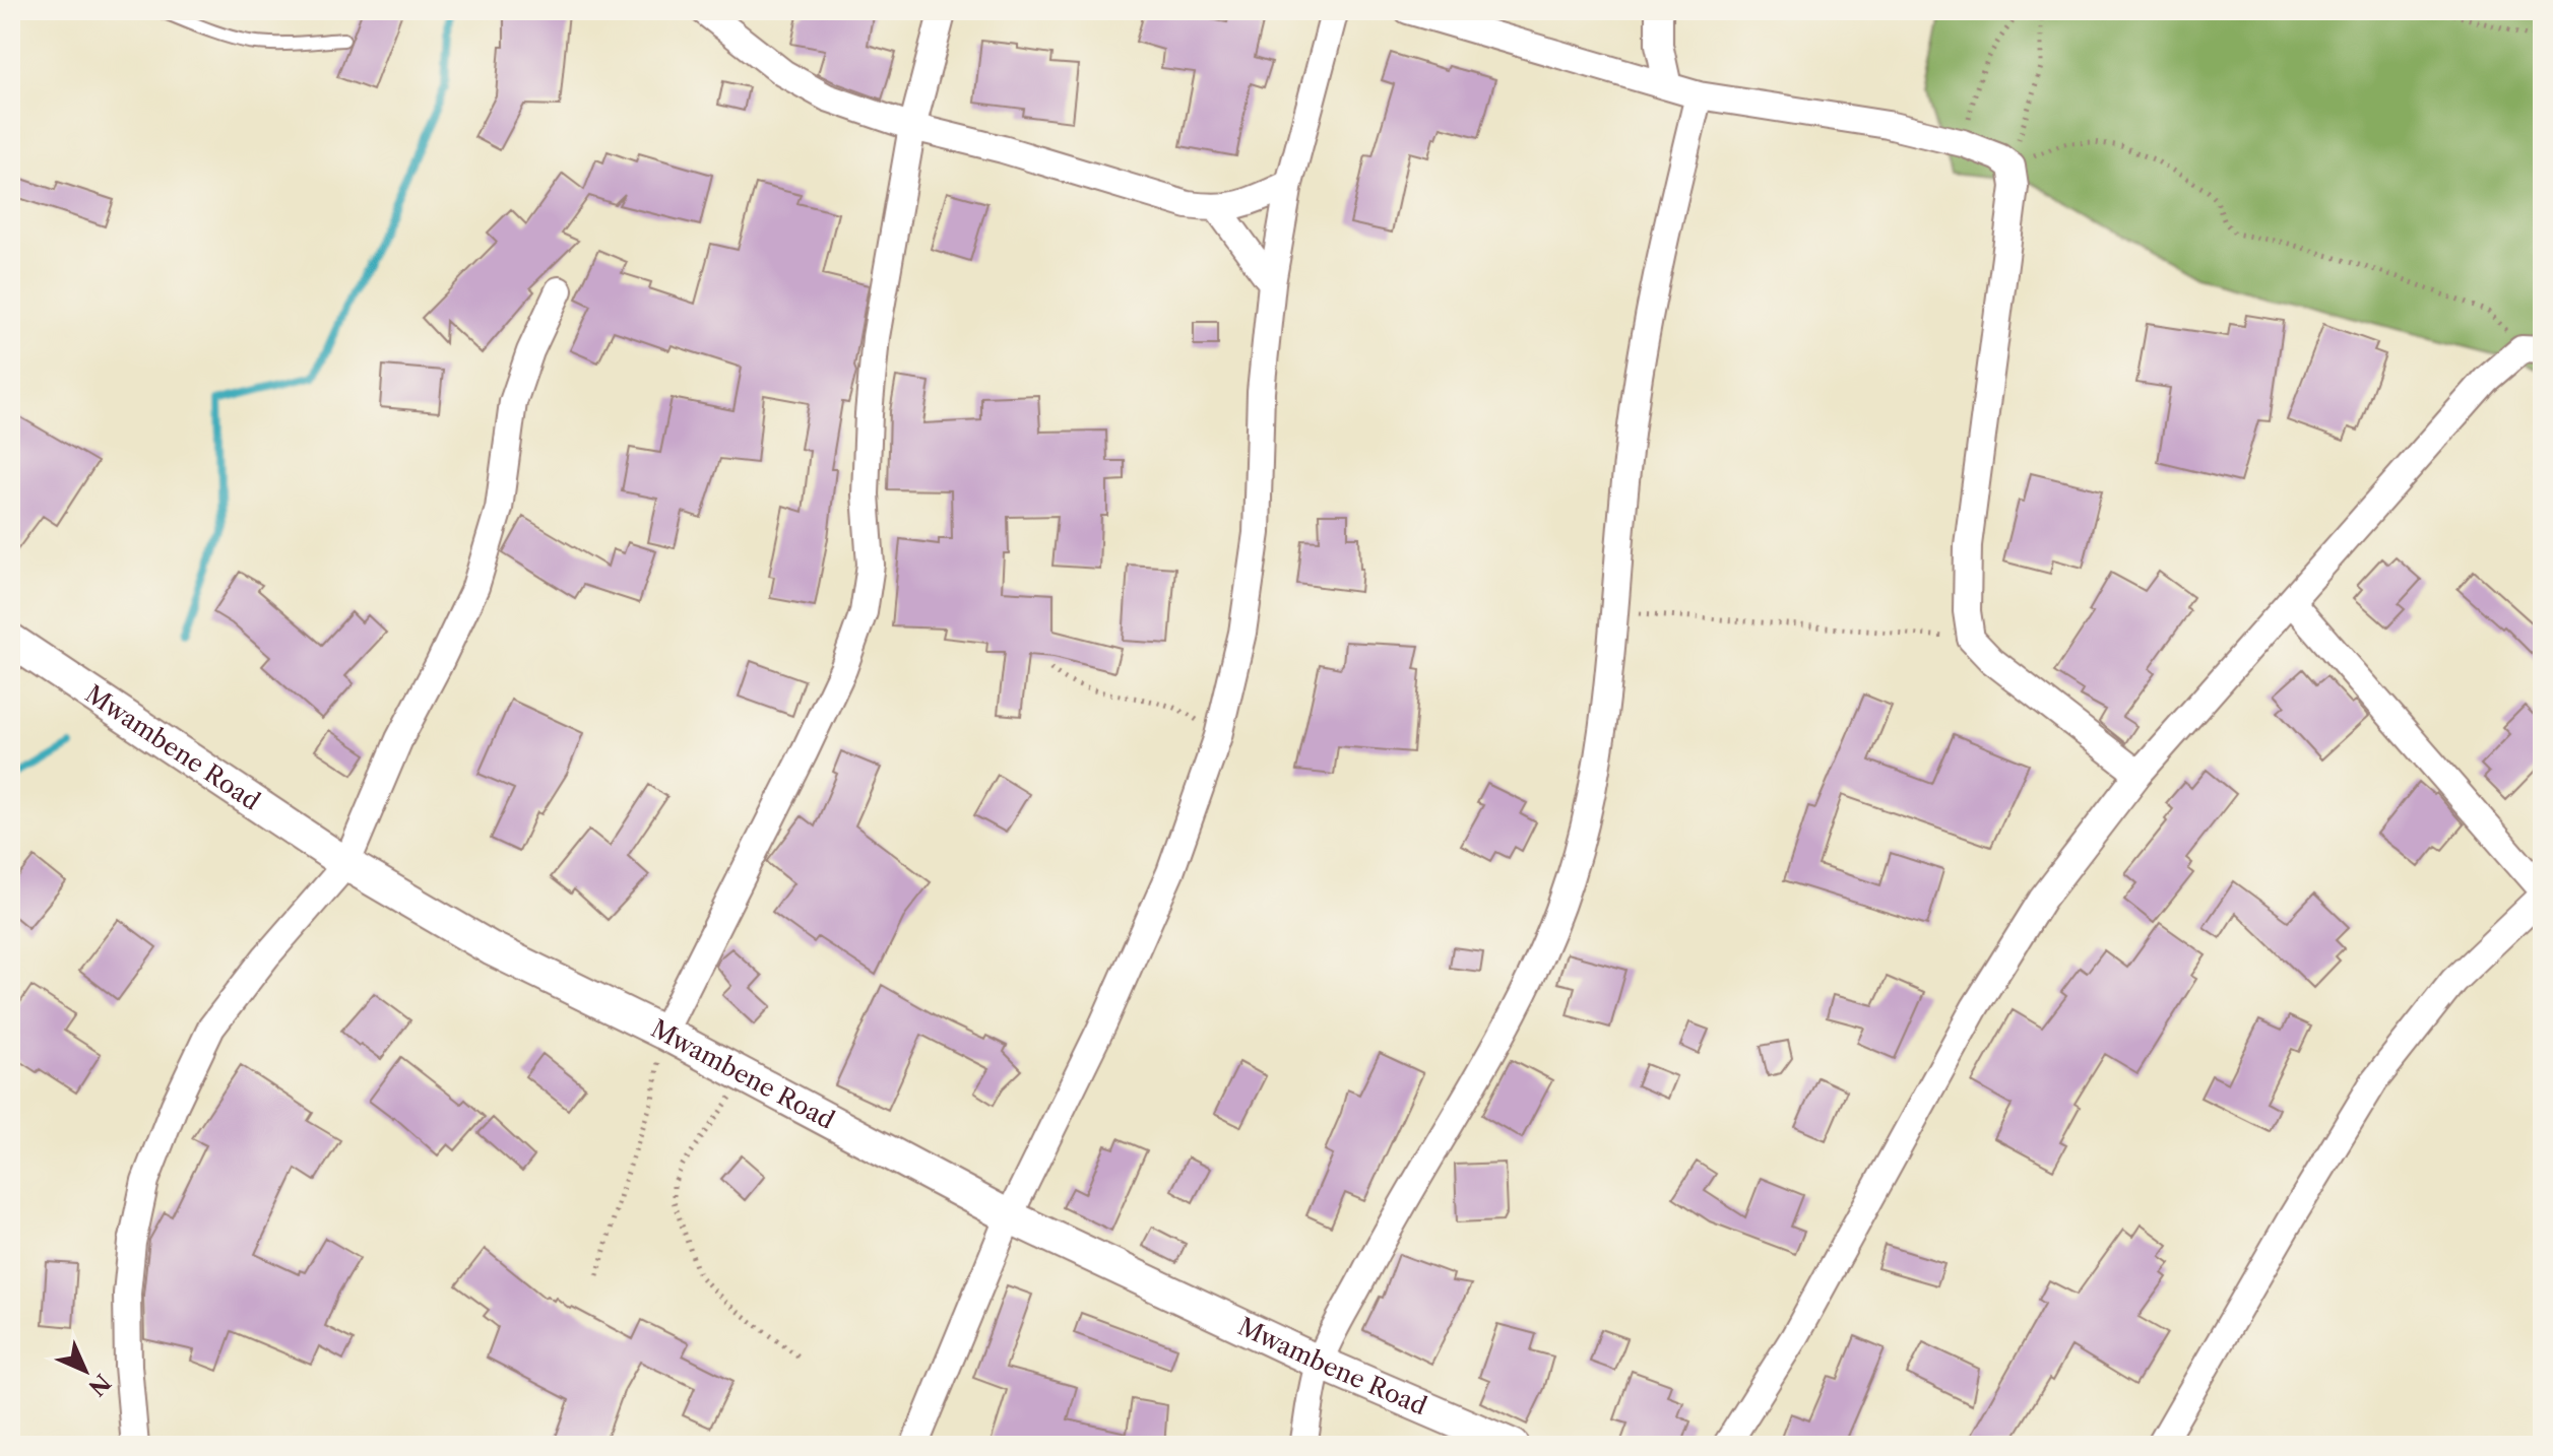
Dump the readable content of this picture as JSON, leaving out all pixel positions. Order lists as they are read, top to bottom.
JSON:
{
  "streets": {
    "street": ["Mwambene Road"]
  },
  "north": "bottom right"
}
